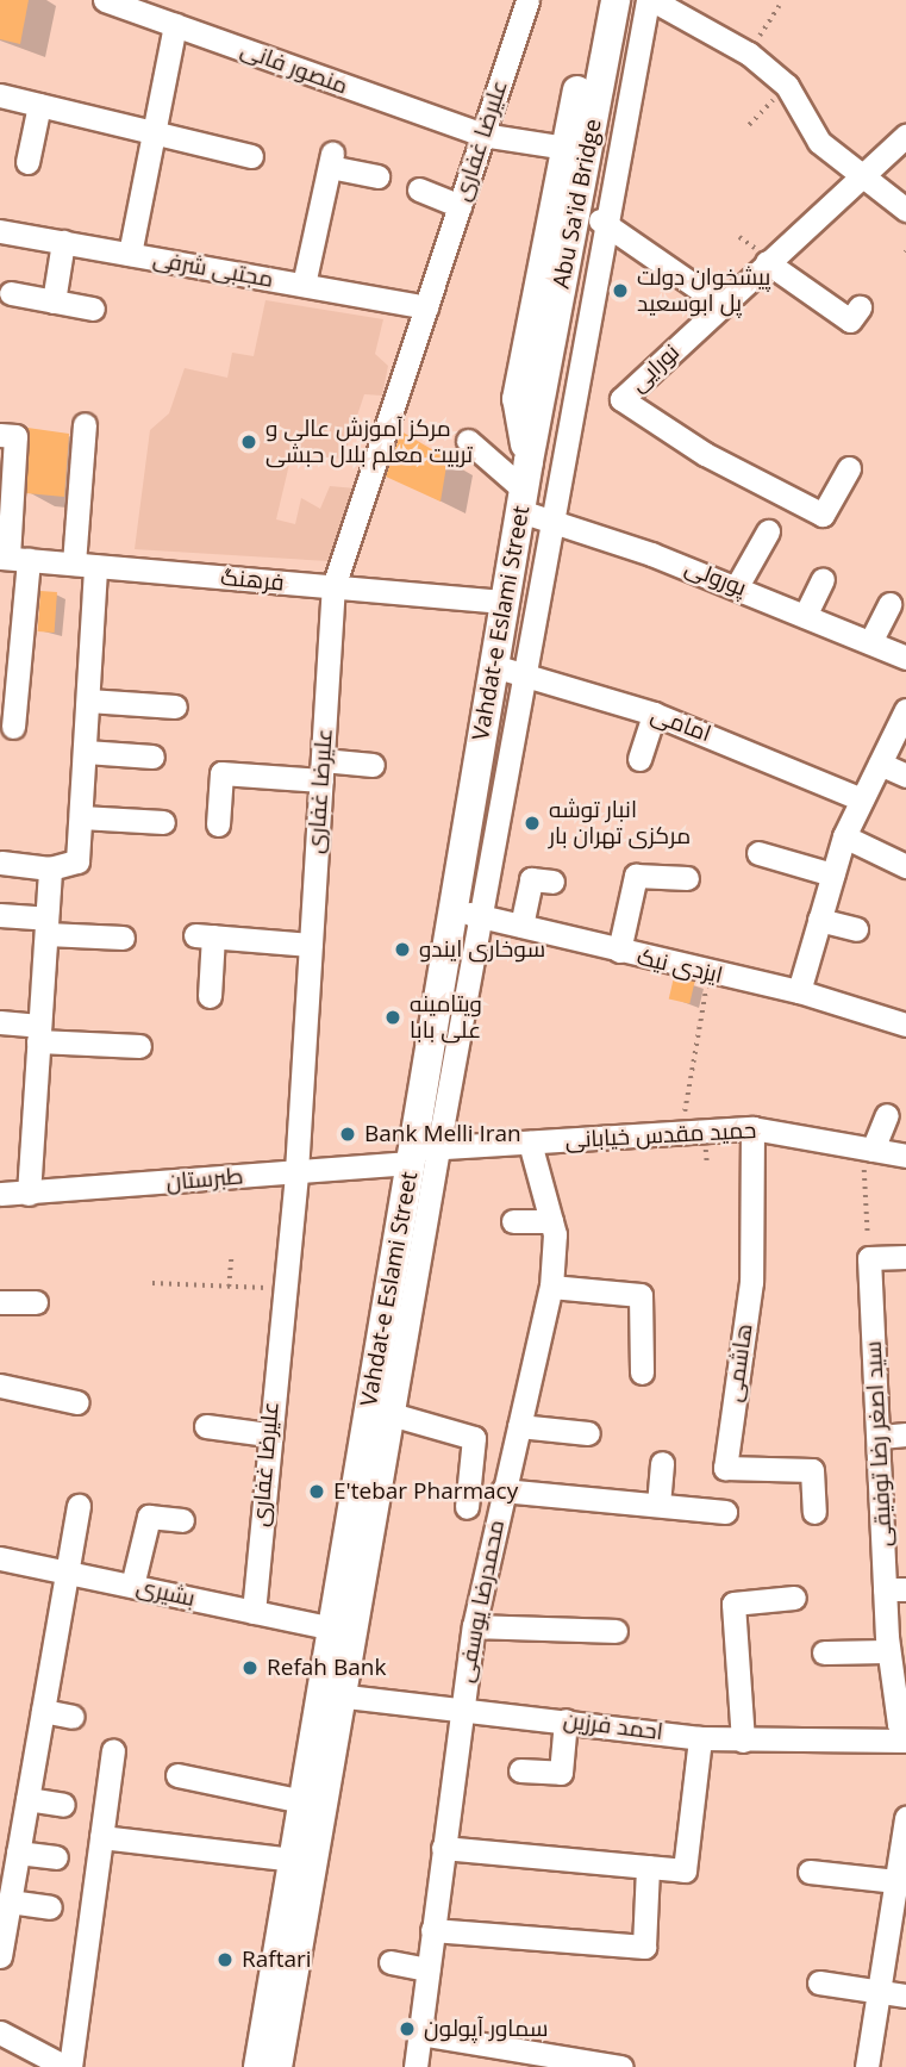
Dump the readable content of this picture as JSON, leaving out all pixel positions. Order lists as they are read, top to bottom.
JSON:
{
  "streets": {
    "main road": ["Abu Sa'id Bridge", "Vahdat-e Eslami Street"],
    "street": [
      "منصور فانی",
      "علیرضا غفاری",
      "مجتبی شرفی",
      "نورایی",
      "پورولی",
      "فرهنگ",
      "امامی",
      "ایزدی نیک",
      "حمید مقدس خیابانی",
      "طبرستان",
      "هاشمی",
      "سید اصغر رضا توفیقی",
      "بشیری",
      "محمدرضا یوسفی",
      "احمد فرزین"
    ]
  },
  "crossings": [
    ["منصور فانی", "علیرضا غفاری"],
    ["منصور فانی", "Vahdat-e Eslami Street"],
    ["علیرضا غفاری", "مجتبی شرفی"],
    ["علیرضا غفاری", "فرهنگ"],
    ["علیرضا غفاری", "طبرستان"],
    ["علیرضا غفاری", "بشیری"],
    ["Abu Sa'id Bridge", "Vahdat-e Eslami Street"],
    ["پورولی", "Vahdat-e Eslami Street"],
    ["فرهنگ", "Vahdat-e Eslami Street"],
    ["Vahdat-e Eslami Street", "امامی"],
    ["Vahdat-e Eslami Street", "ایزدی نیک"],
    ["Vahdat-e Eslami Street", "حمید مقدس خیابانی"],
    ["Vahdat-e Eslami Street", "طبرستان"],
    ["Vahdat-e Eslami Street", "بشیری"],
    ["Vahdat-e Eslami Street", "احمد فرزین"],
    ["حمید مقدس خیابانی", "طبرستان"],
    ["حمید مقدس خیابانی", "هاشمی"],
    ["حمید مقدس خیابانی", "محمدرضا یوسفی"],
    ["سید اصغر رضا توفیقی", "احمد فرزین"],
    ["محمدرضا یوسفی", "احمد فرزین"]
  ],
  "places": [
    "پیشخوان دولت پل ابوسعید",
    "مرکز آموزش عالی و تربیت معلم بلال حبشی",
    "انبار توشه مرکزی تهران بار",
    "سوخاری ایندو",
    "ویتامینه علی بابا",
    "Bank Melli Iran",
    "E'tebar Pharmacy",
    "Refah Bank",
    "Raftari",
    "سماور آپولون"
  ]
}
